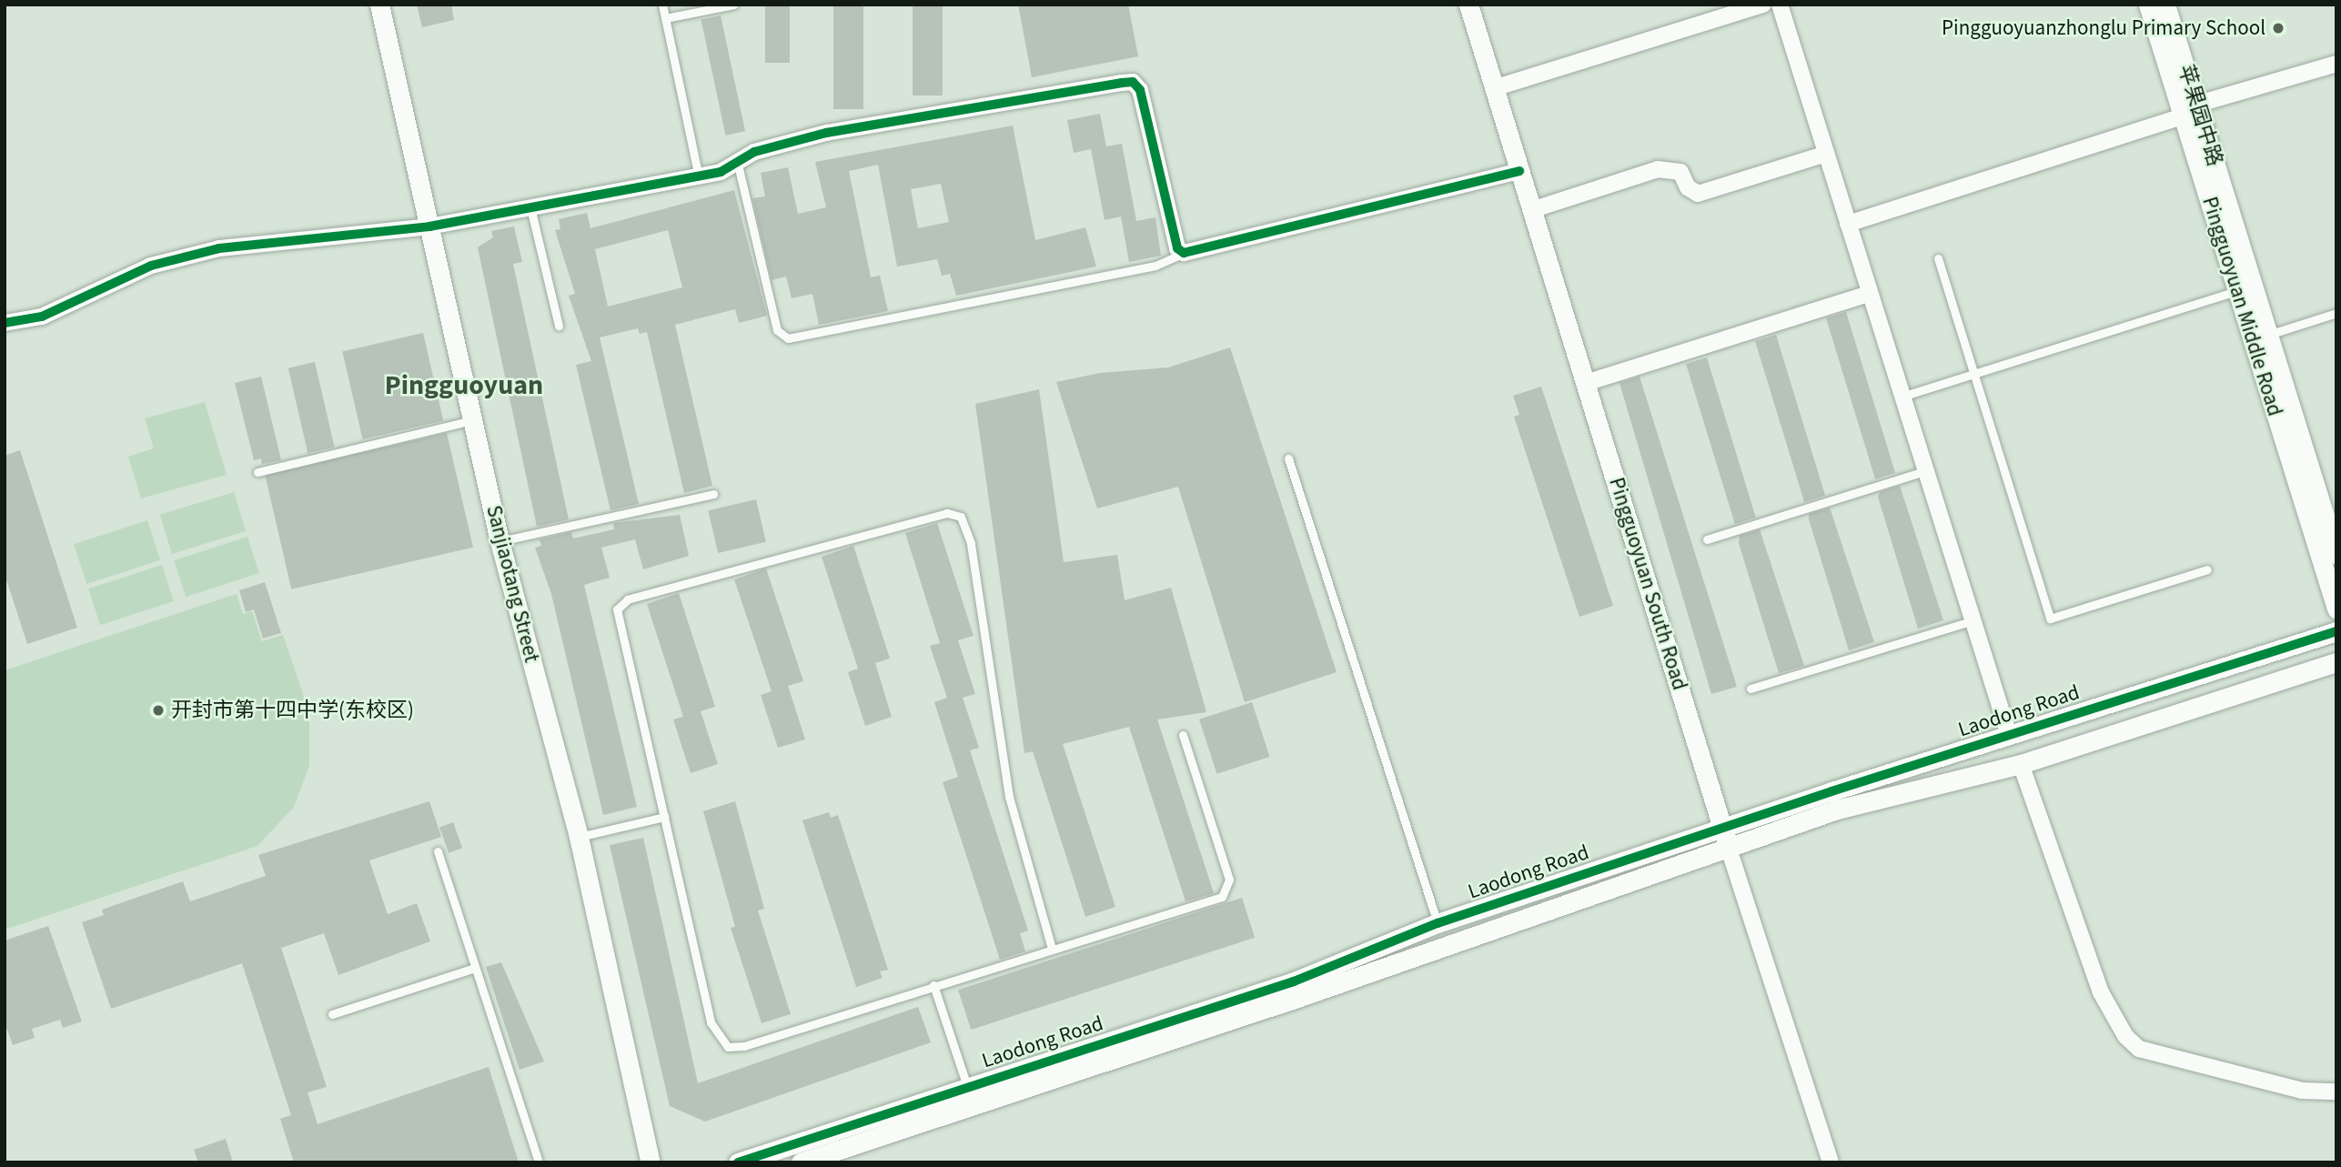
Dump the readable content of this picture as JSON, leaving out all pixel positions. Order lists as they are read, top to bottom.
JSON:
{
  "streets": {
    "street": [
      "苹果园中路",
      "Pingguoyuan Middle Road",
      "Sanjiaotang Street",
      "Pingguoyuan South Road",
      "Laodong Road"
    ]
  },
  "crossings": [
    ["苹果园中路", "Pingguoyuan Middle Road"],
    ["Pingguoyuan South Road", "Laodong Road"]
  ],
  "districts": ["Pingguoyuan"],
  "places": ["Pingguoyuanzhonglu Primary School", "开封市第十四中学(东校区)"]
}
